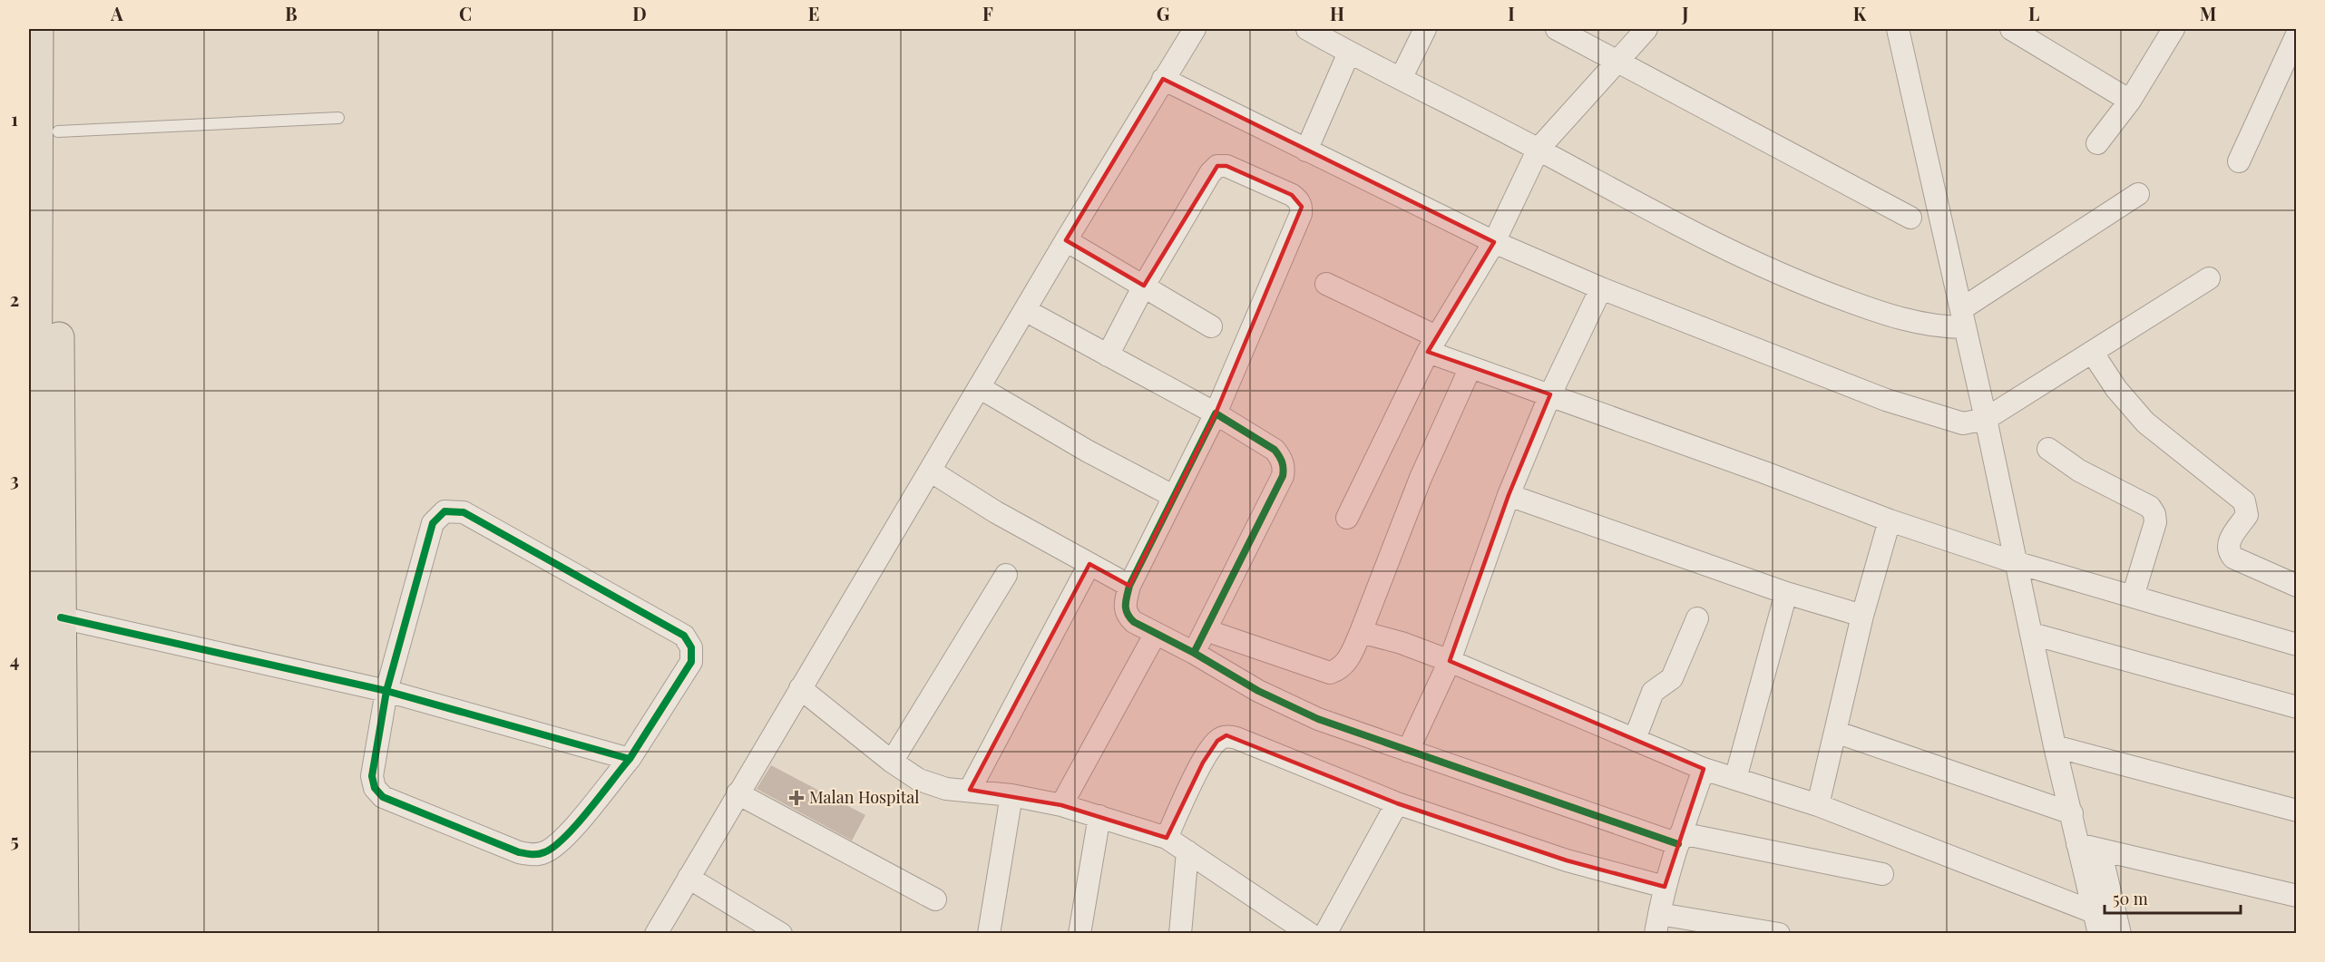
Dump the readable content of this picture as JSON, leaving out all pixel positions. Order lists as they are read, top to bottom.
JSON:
{
  "places": {
    "health": ["Malan Hospital"]
  },
  "scale_bar": "50 m",
  "grid": {
    "columns": [
      "A",
      "B",
      "C",
      "D",
      "E",
      "F",
      "G",
      "H",
      "I",
      "J",
      "K",
      "L",
      "M"
    ],
    "rows": [
      "1",
      "2",
      "3",
      "4",
      "5"
    ]
  }
}
